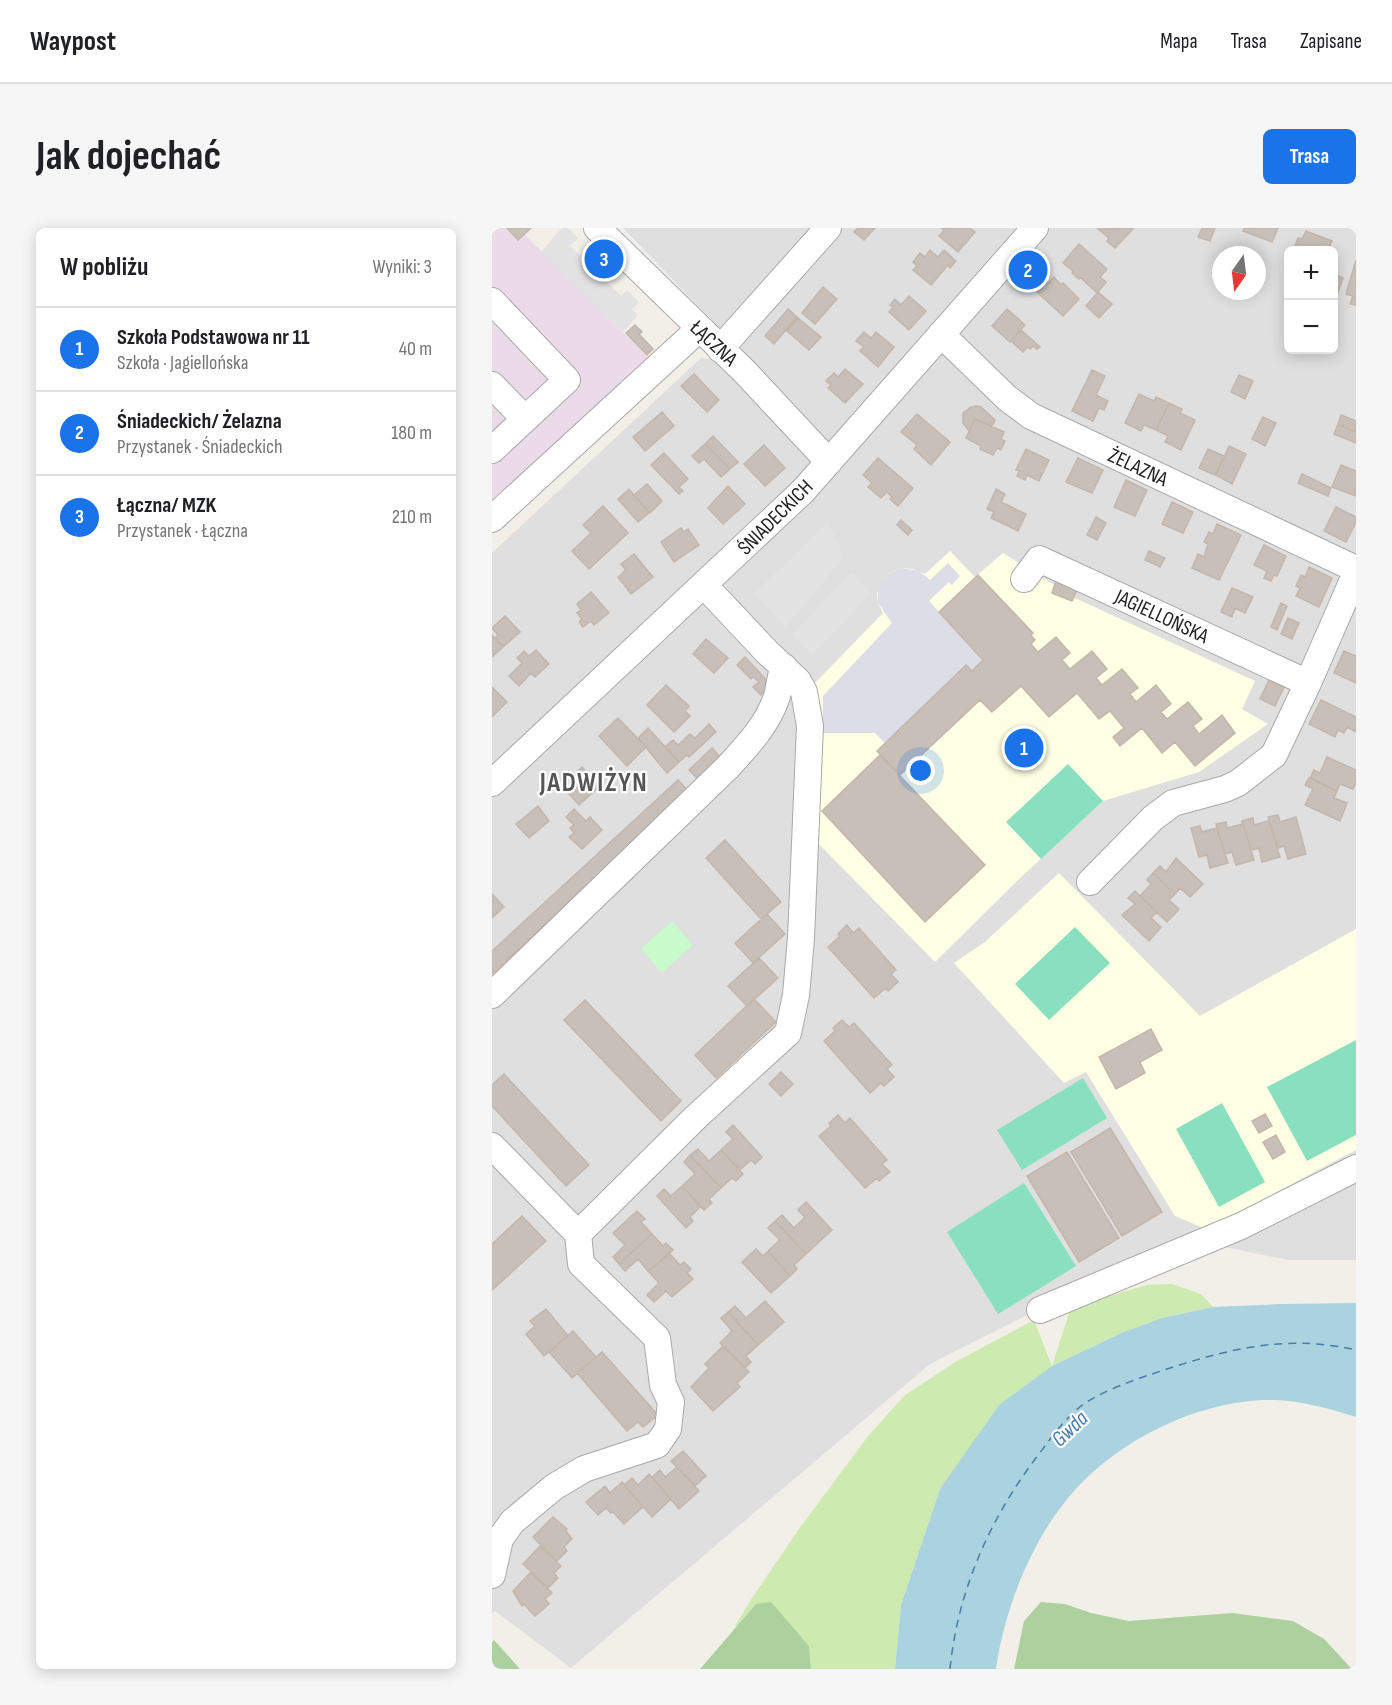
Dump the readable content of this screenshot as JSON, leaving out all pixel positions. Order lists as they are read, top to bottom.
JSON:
{
  "streets": {
    "street": [
      "ŁĄCZNA",
      "ŻELAZNA",
      "ŚNIADECKICH",
      "JAGIELLOŃSKA"
    ]
  },
  "crossings": [
    ["ŁĄCZNA", "ŚNIADECKICH"],
    ["ŻELAZNA", "ŚNIADECKICH"]
  ],
  "districts": ["JADWIŻYN"],
  "water": ["Gwda"],
  "north": "bottom",
  "page": {
    "header": "Waypost",
    "nav": ["Mapa", "Trasa", "Zapisane"],
    "buttons": "Trasa",
    "title": "Jak dojechać",
    "heading": ["W pobliżu", "Wyniki: 3"],
    "pins": ["3", "2", "1"],
    "map_buttons": ["+", "−"],
    "list": [
      {
        "mark": "1",
        "name": "Szkoła Podstawowa nr 11",
        "note": "Szkoła · Jagiellońska",
        "value": "40 m"
      },
      {
        "mark": "2",
        "name": "Śniadeckich/ Żelazna",
        "note": "Przystanek · Śniadeckich",
        "value": "180 m"
      },
      {
        "mark": "3",
        "name": "Łączna/ MZK",
        "note": "Przystanek · Łączna",
        "value": "210 m"
      }
    ]
  }
}
